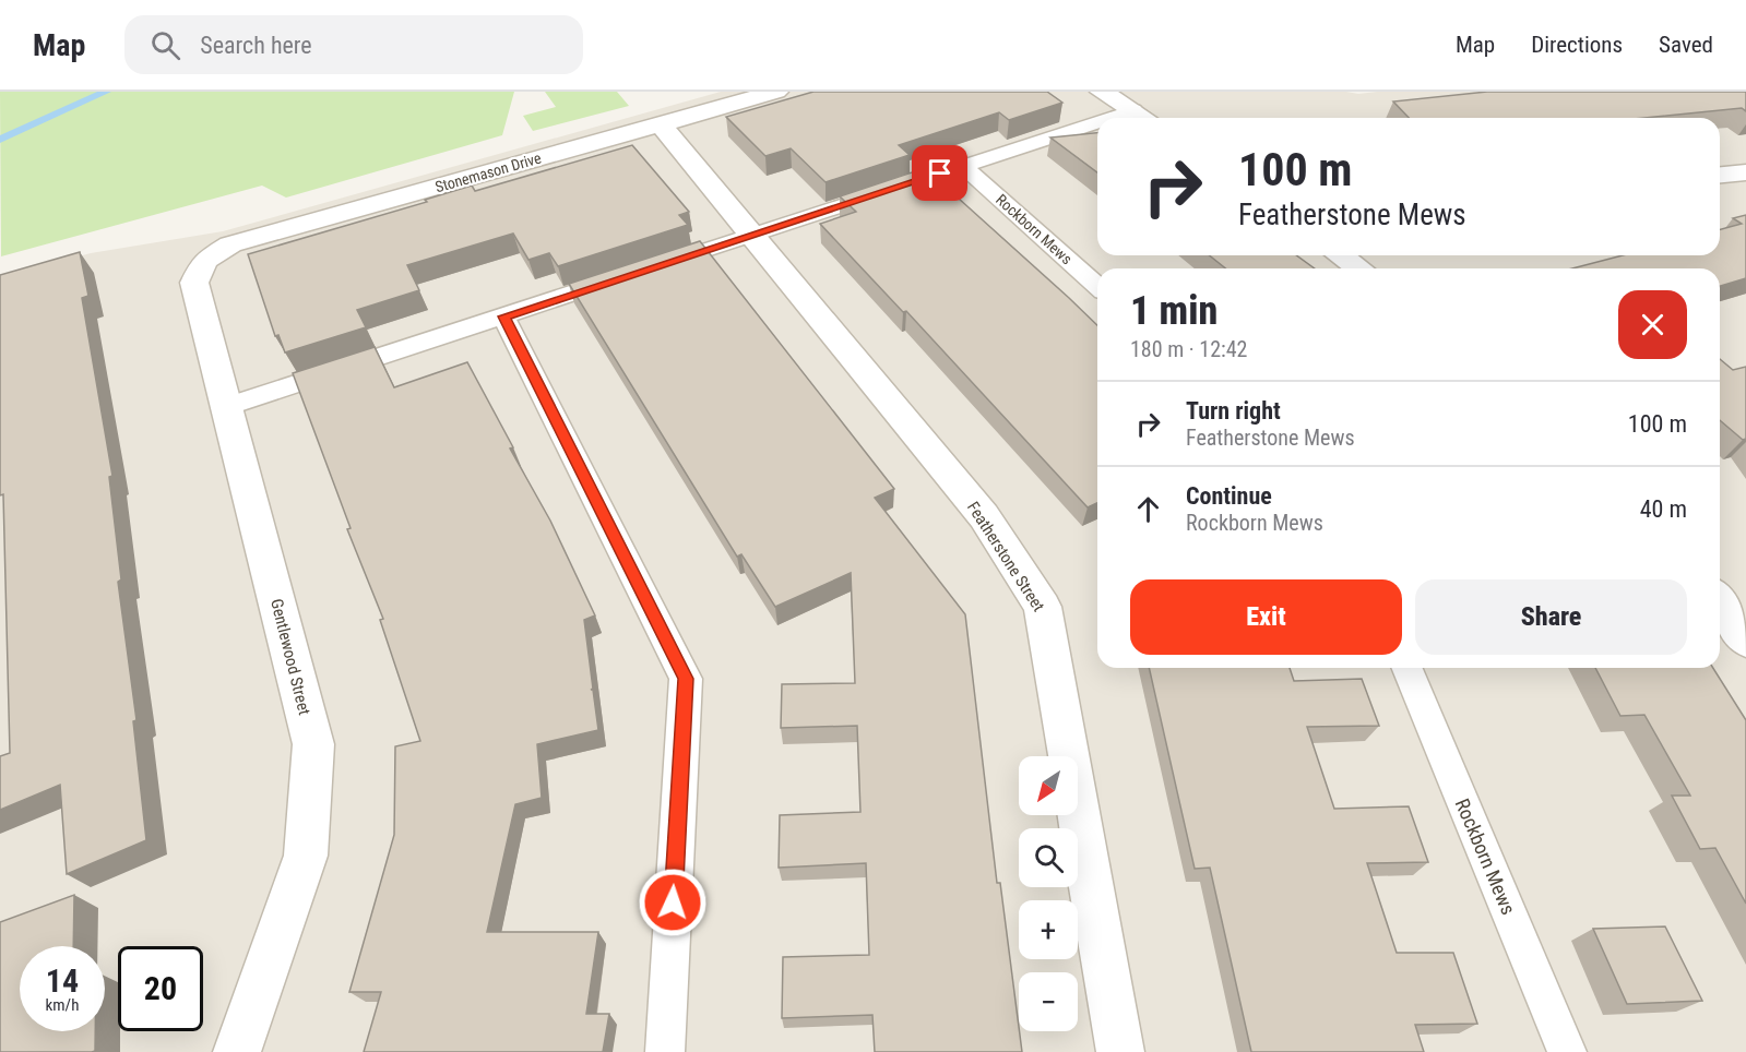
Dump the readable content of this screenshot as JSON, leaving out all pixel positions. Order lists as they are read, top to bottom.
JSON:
{
  "streets": {
    "street": ["Stonemason Drive", "Featherstone Street", "Gentlewood Street"],
    "lane": ["Rockborn Mews"]
  },
  "crossings": [
    ["Stonemason Drive", "Featherstone Street"],
    ["Stonemason Drive", "Gentlewood Street"]
  ],
  "north": "bottom left",
  "page": {
    "header": "Map",
    "search": "Search here",
    "nav": ["Map", "Directions", "Saved"],
    "turn": ["100 m", "Featherstone Mews"],
    "heading": ["1 min", "180 m · 12:42"],
    "list": [
      {
        "name": "Turn right",
        "note": "Featherstone Mews",
        "value": "100 m"
      },
      {
        "name": "Continue",
        "note": "Rockborn Mews",
        "value": "40 m"
      }
    ],
    "buttons": ["Exit", "Share"],
    "map_buttons": ["+", "−"],
    "speed": "14 km/h",
    "limit": "20"
  }
}
